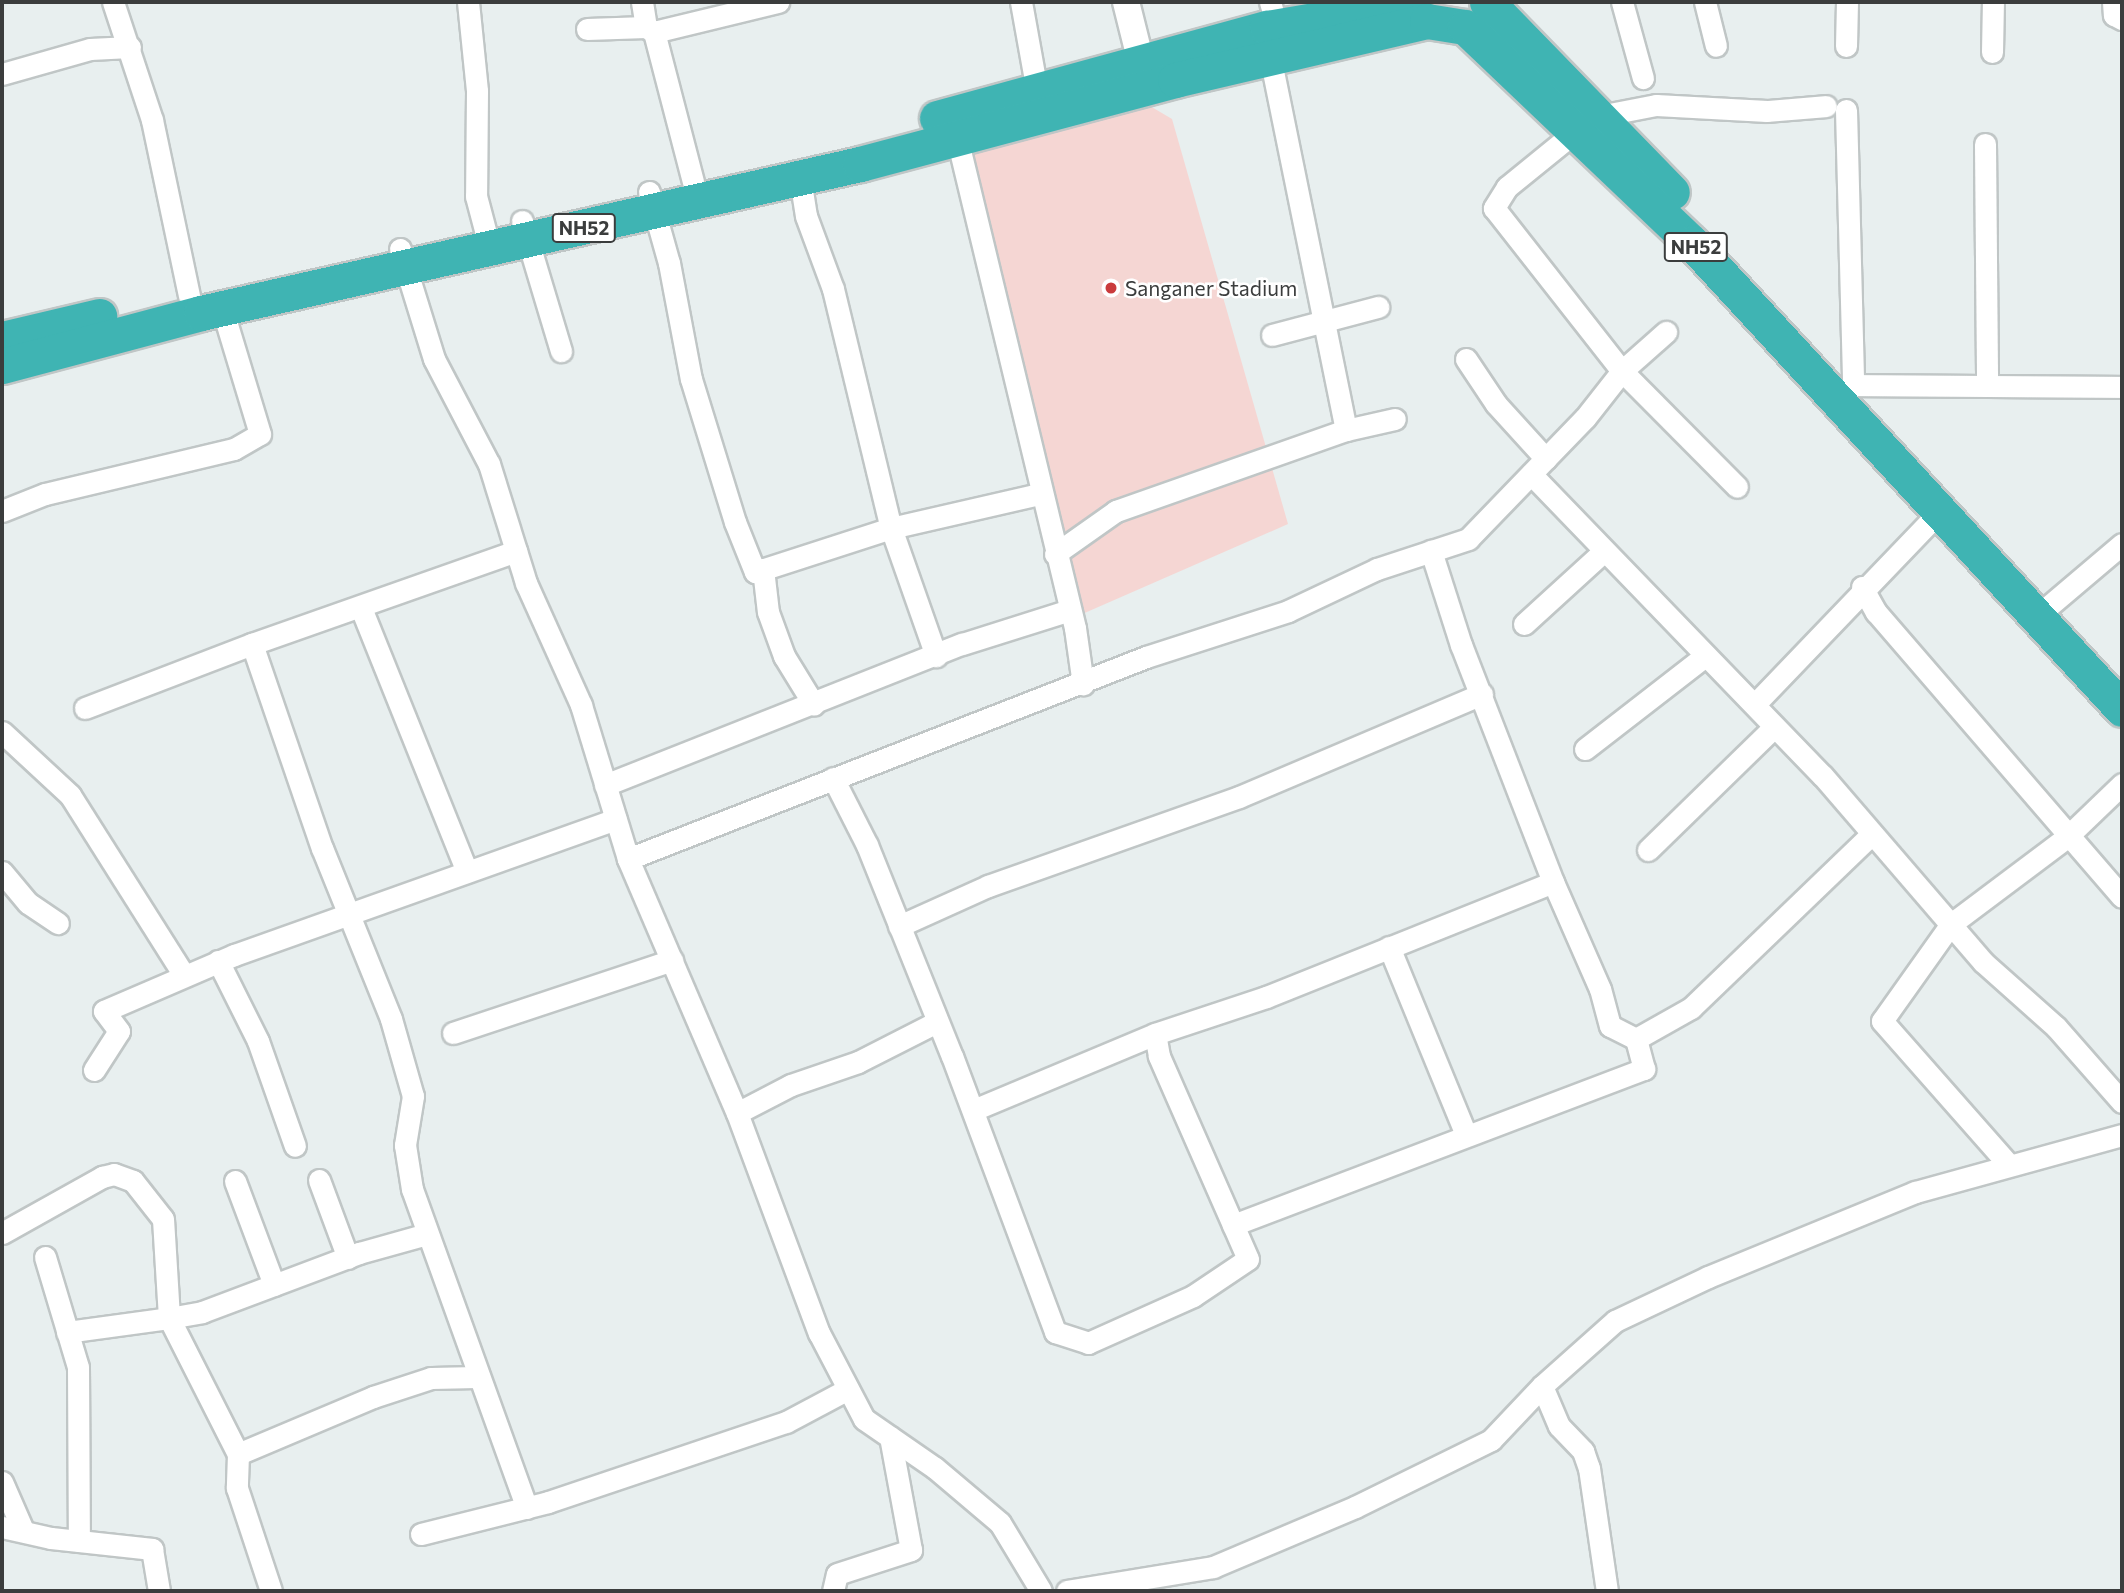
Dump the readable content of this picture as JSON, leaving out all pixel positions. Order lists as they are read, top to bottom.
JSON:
{
  "streets": {
    "highway": ["NH52"]
  },
  "places": ["Sanganer Stadium"]
}
